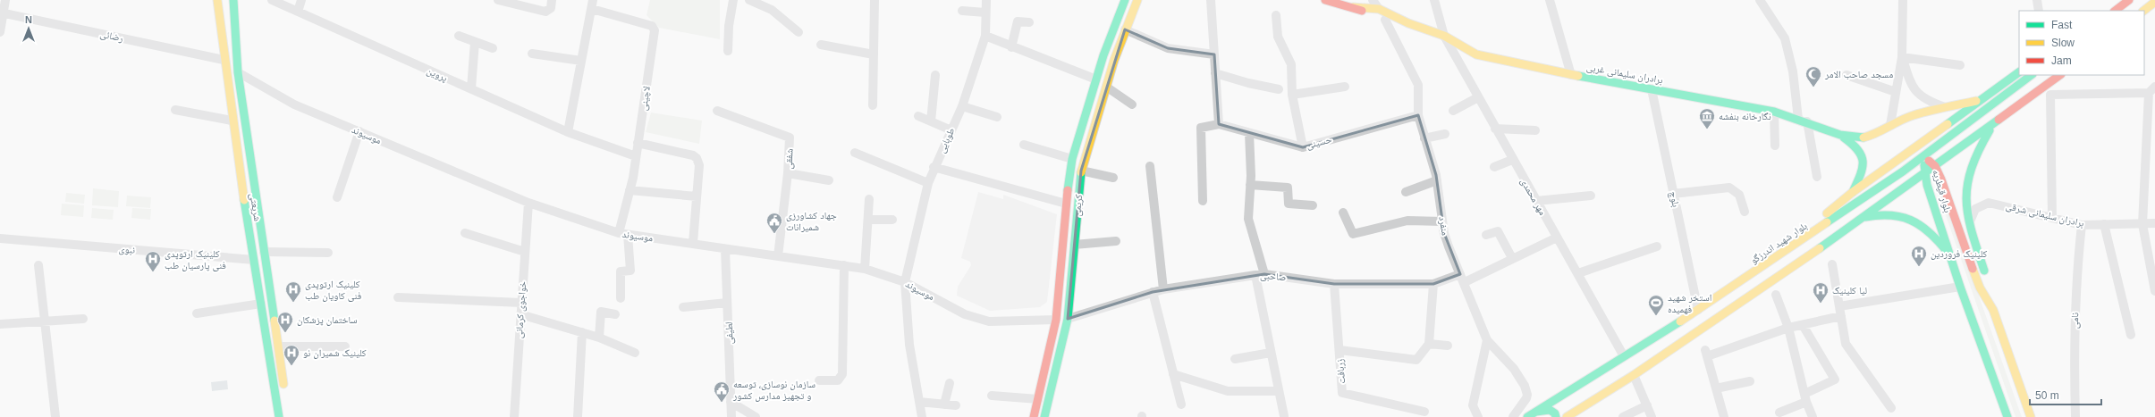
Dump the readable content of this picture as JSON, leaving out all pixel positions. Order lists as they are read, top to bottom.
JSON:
{
  "streets": {
    "main road": [
      "برادران سلیمانی غربی",
      "بلوار قیطریه",
      "کریمی",
      "شریعتی",
      "بلوار شهید اندرزگو"
    ],
    "street": [
      "رضائی",
      "پروین",
      "لاچینی",
      "موسیوند",
      "طوبایی",
      "حسینی",
      "شفقی",
      "مهر محمدی",
      "بلوچ",
      "برادران سلیمانی شرقی",
      "منفرد",
      "نبوی",
      "صاحبی",
      "خواجوی کرمانی",
      "نامی",
      "لطیفی",
      "زربافت"
    ]
  },
  "crossings": [
    ["رضائی", "شریعتی"],
    ["برادران سلیمانی غربی", "مهر محمدی"],
    ["برادران سلیمانی غربی", "بلوچ"],
    ["برادران سلیمانی غربی", "منفرد"],
    ["پروین", "لاچینی"],
    ["لاچینی", "موسیوند"],
    ["موسیوند", "طوبایی"],
    ["موسیوند", "شفقی"],
    ["موسیوند", "کریمی"],
    ["موسیوند", "شریعتی"],
    ["موسیوند", "خواجوی کرمانی"],
    ["موسیوند", "لطیفی"],
    ["حسینی", "منفرد"],
    ["بلوار قیطریه", "بلوار شهید اندرزگو"],
    ["مهر محمدی", "بلوار شهید اندرزگو"],
    ["مهر محمدی", "صاحبی"],
    ["بلوچ", "بلوار شهید اندرزگو"],
    ["کریمی", "صاحبی"],
    ["شریعتی", "نبوی"],
    ["برادران سلیمانی شرقی", "نامی"],
    ["منفرد", "صاحبی"],
    ["صاحبی", "زربافت"]
  ],
  "places": {
    "mosque": ["مسجد صاحب الامر"],
    "museum": ["نگارخانه بنفشه"],
    "public building": ["جهاد کشاورزی شمیرانات", "سازمان نوسازی، توسعه و تجهیز مدارس کشور"],
    "hospital": [
      "کلینیک فروردین",
      "کلینیک ارتوپدی فنی پارسیان طب",
      "کلینیک ارتوپدی فنی کاویان طب",
      "لیا کلینیک",
      "ساختمان پزشکان",
      "کلینیک شمیران نو"
    ],
    "sports": ["استخر شهید فهمیده"]
  },
  "legend": ["Fast", "Slow", "Jam"],
  "scale_bar": "50 m",
  "north": "top"
}
